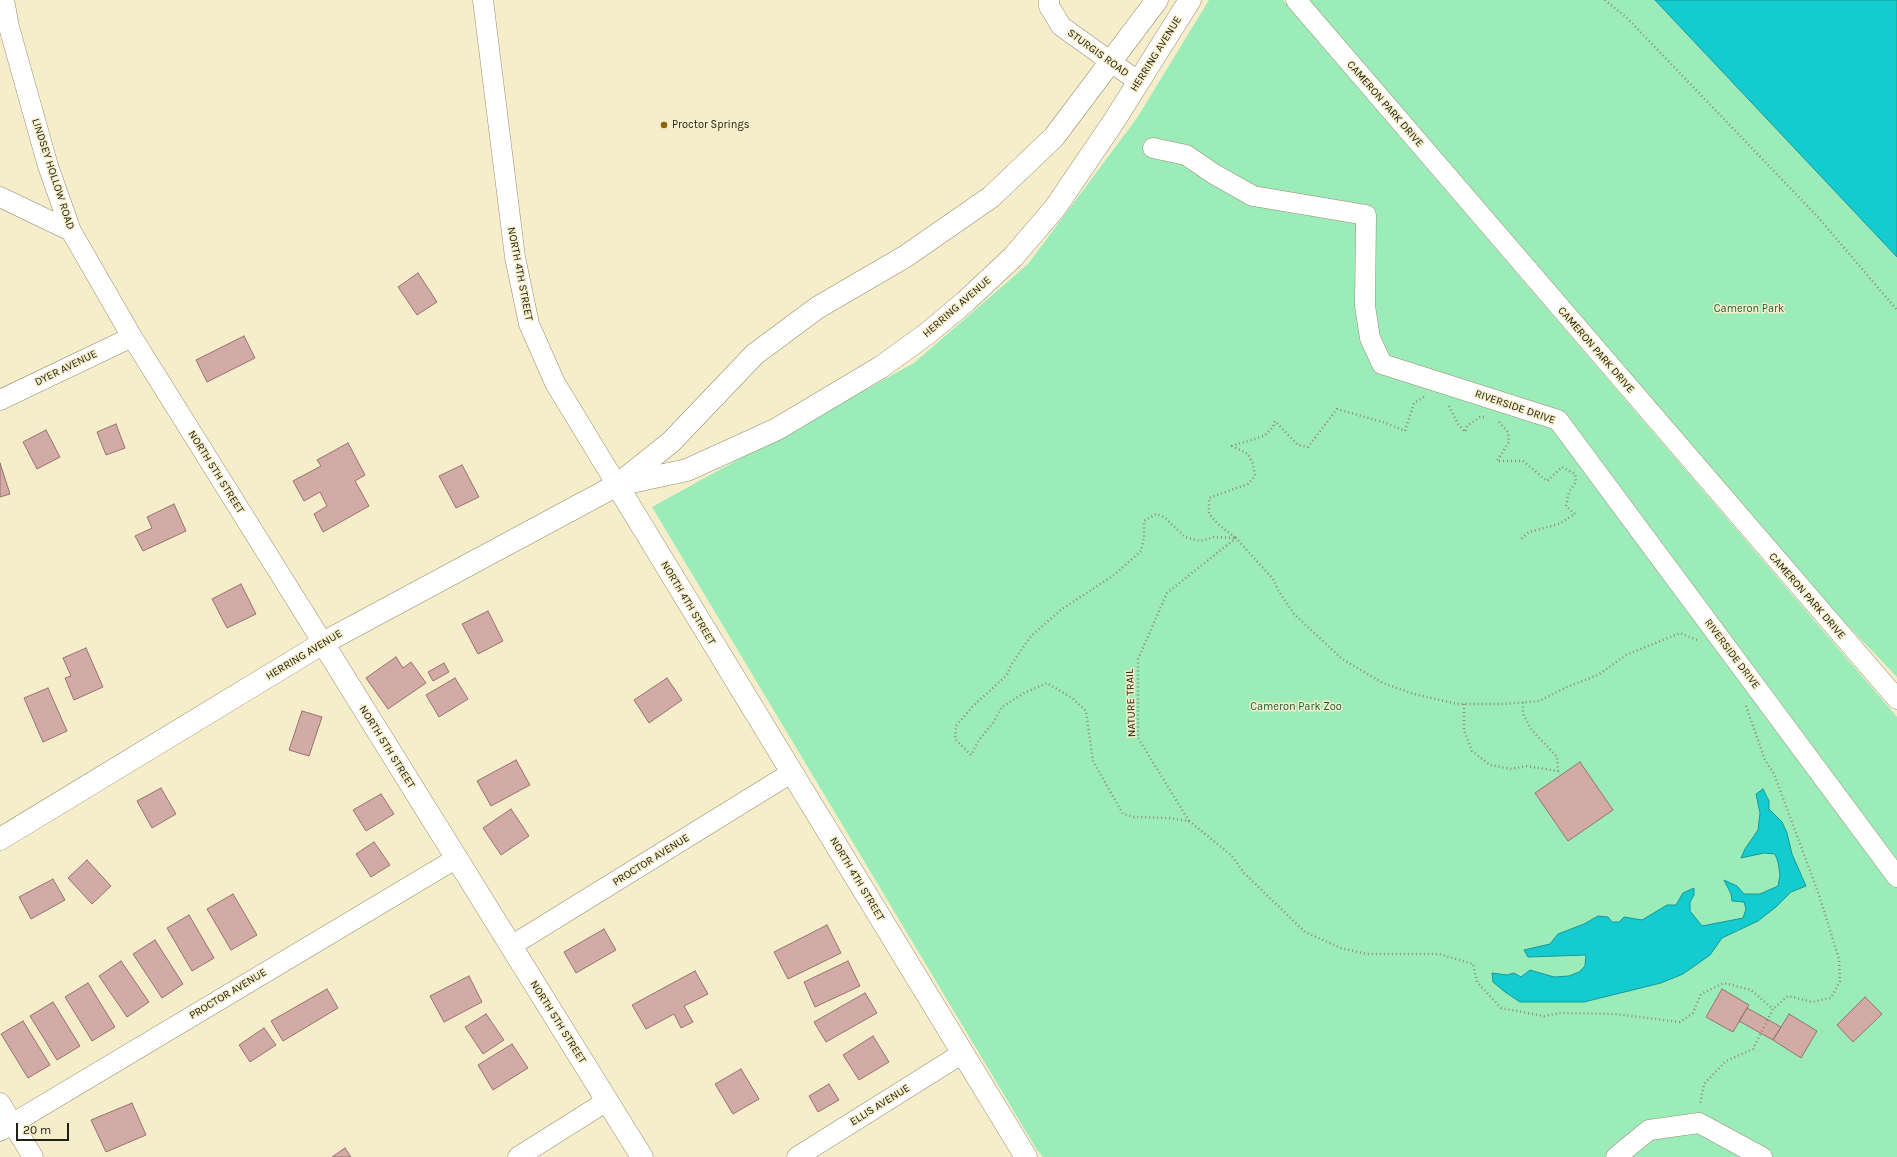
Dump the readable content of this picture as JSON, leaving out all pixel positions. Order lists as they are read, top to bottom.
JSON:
{
  "streets": {
    "main road": ["HERRING AVENUE", "NORTH 4TH STREET", "NORTH 5TH STREET"],
    "street": [
      "STURGIS ROAD",
      "CAMERON PARK DRIVE",
      "LINDSEY HOLLOW ROAD",
      "DYER AVENUE",
      "RIVERSIDE DRIVE",
      "PROCTOR AVENUE",
      "ELLIS AVENUE"
    ],
    "path": ["NATURE TRAIL"]
  },
  "crossings": [
    ["STURGIS ROAD", "HERRING AVENUE"],
    ["HERRING AVENUE", "NORTH 4TH STREET"],
    ["HERRING AVENUE", "NORTH 5TH STREET"],
    ["LINDSEY HOLLOW ROAD", "DYER AVENUE"],
    ["LINDSEY HOLLOW ROAD", "NORTH 5TH STREET"],
    ["NORTH 4TH STREET", "PROCTOR AVENUE"],
    ["NORTH 4TH STREET", "ELLIS AVENUE"],
    ["DYER AVENUE", "NORTH 5TH STREET"],
    ["NORTH 5TH STREET", "PROCTOR AVENUE"]
  ],
  "parks": ["Cameron Park", "Cameron Park Zoo"],
  "places": ["Proctor Springs"],
  "scale_bar": "20 m"
}
